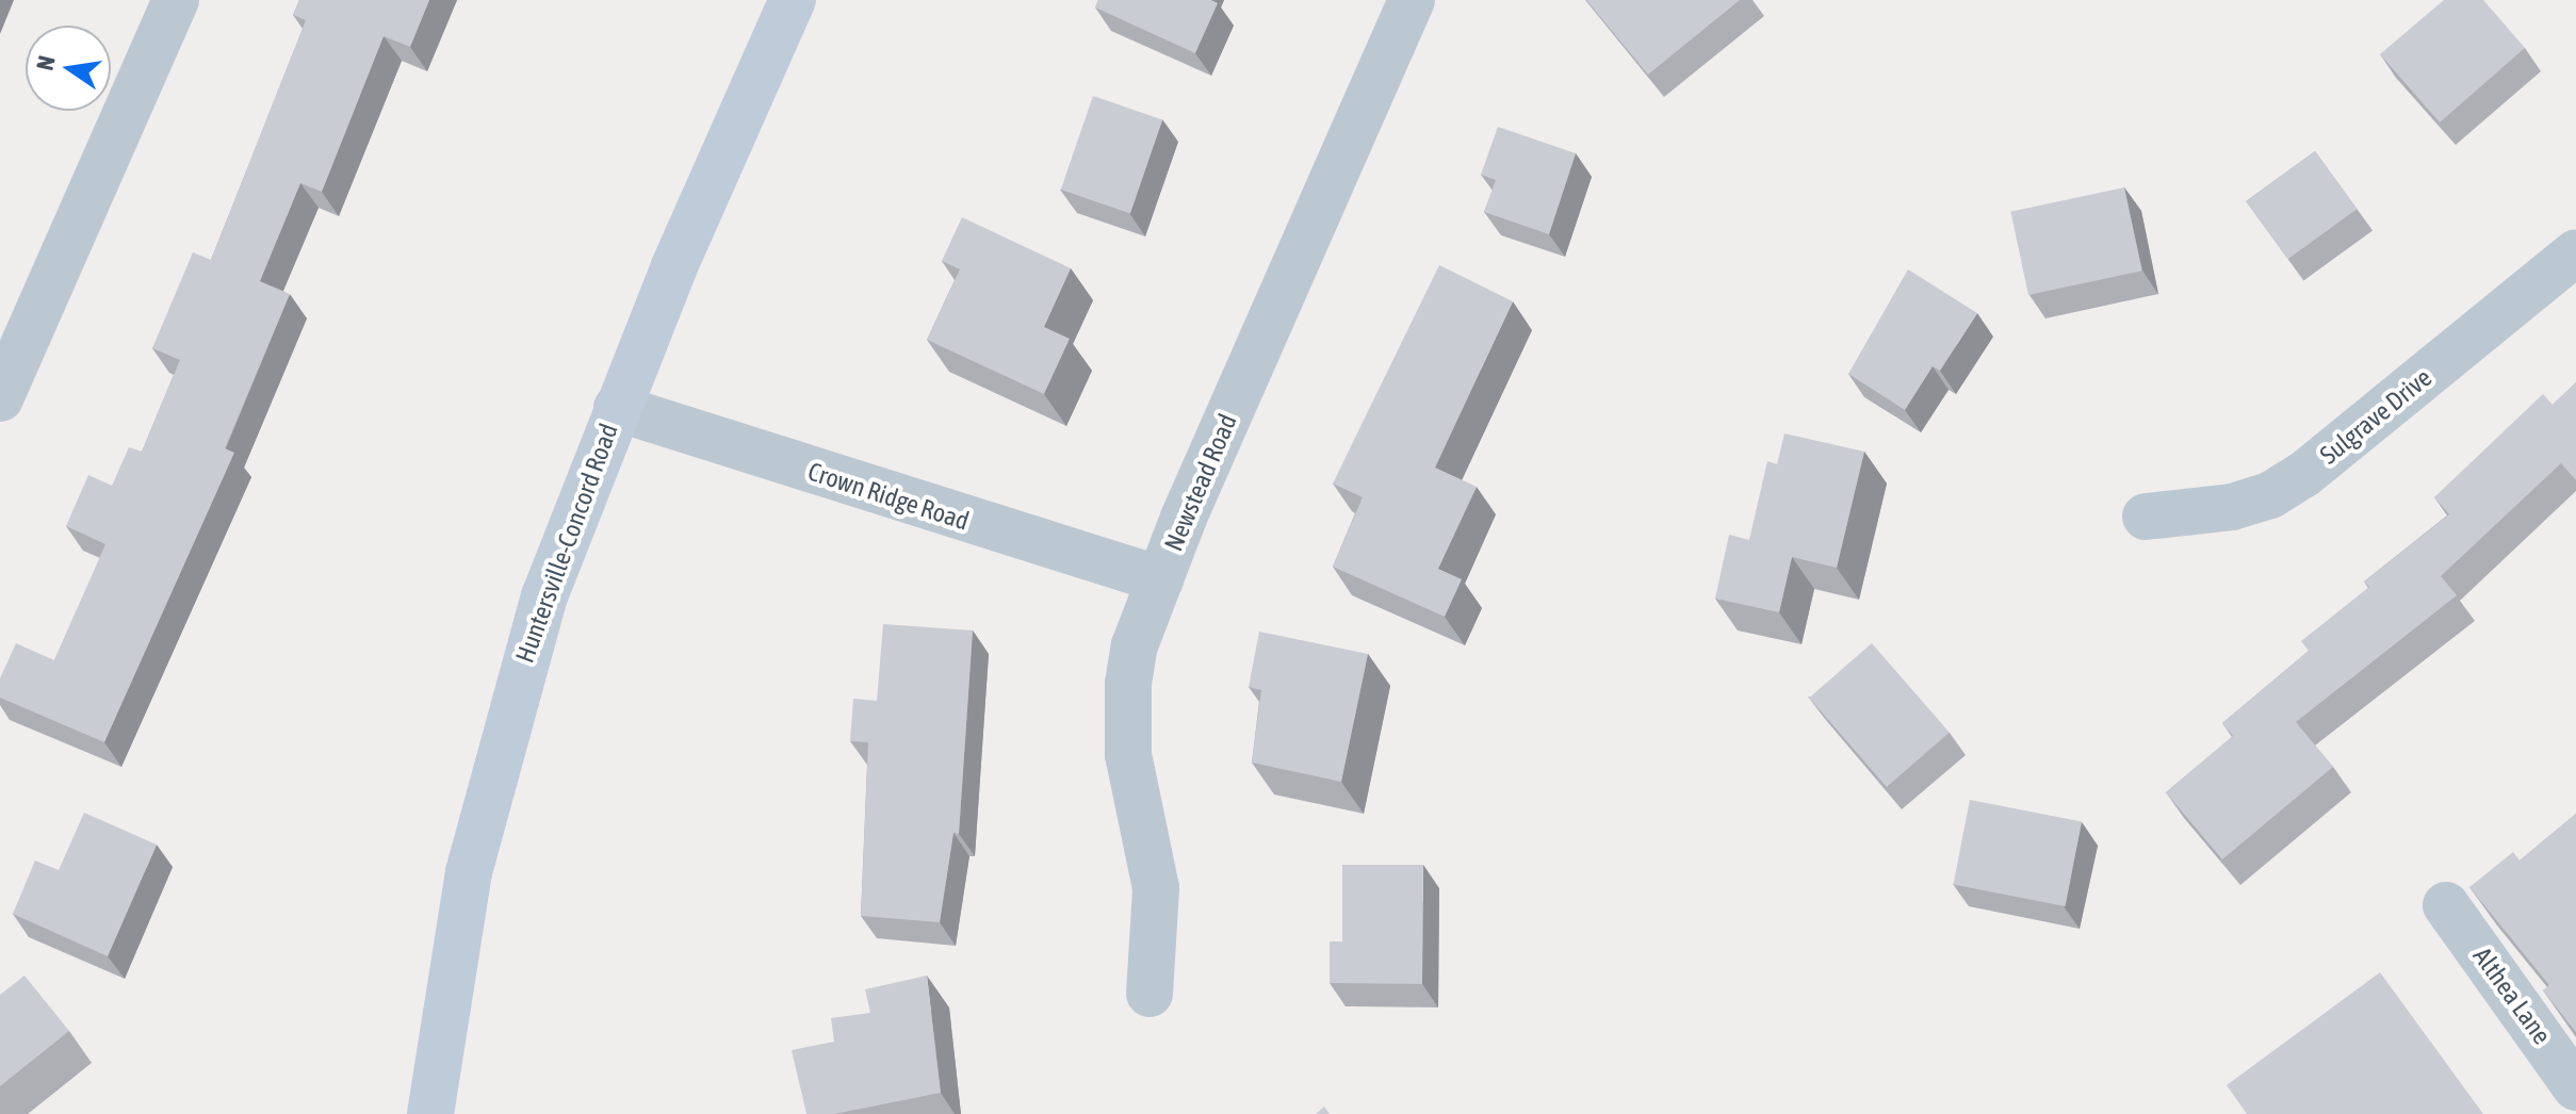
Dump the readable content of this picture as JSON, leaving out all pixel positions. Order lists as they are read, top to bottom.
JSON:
{
  "streets": {
    "main road": ["Huntersville-Concord Road"],
    "street": [
      "Sulgrave Drive",
      "Newstead Road",
      "Crown Ridge Road",
      "Althea Lane"
    ]
  },
  "crossings": [
    ["Newstead Road", "Crown Ridge Road"],
    ["Crown Ridge Road", "Huntersville-Concord Road"]
  ],
  "north": "left"
}
